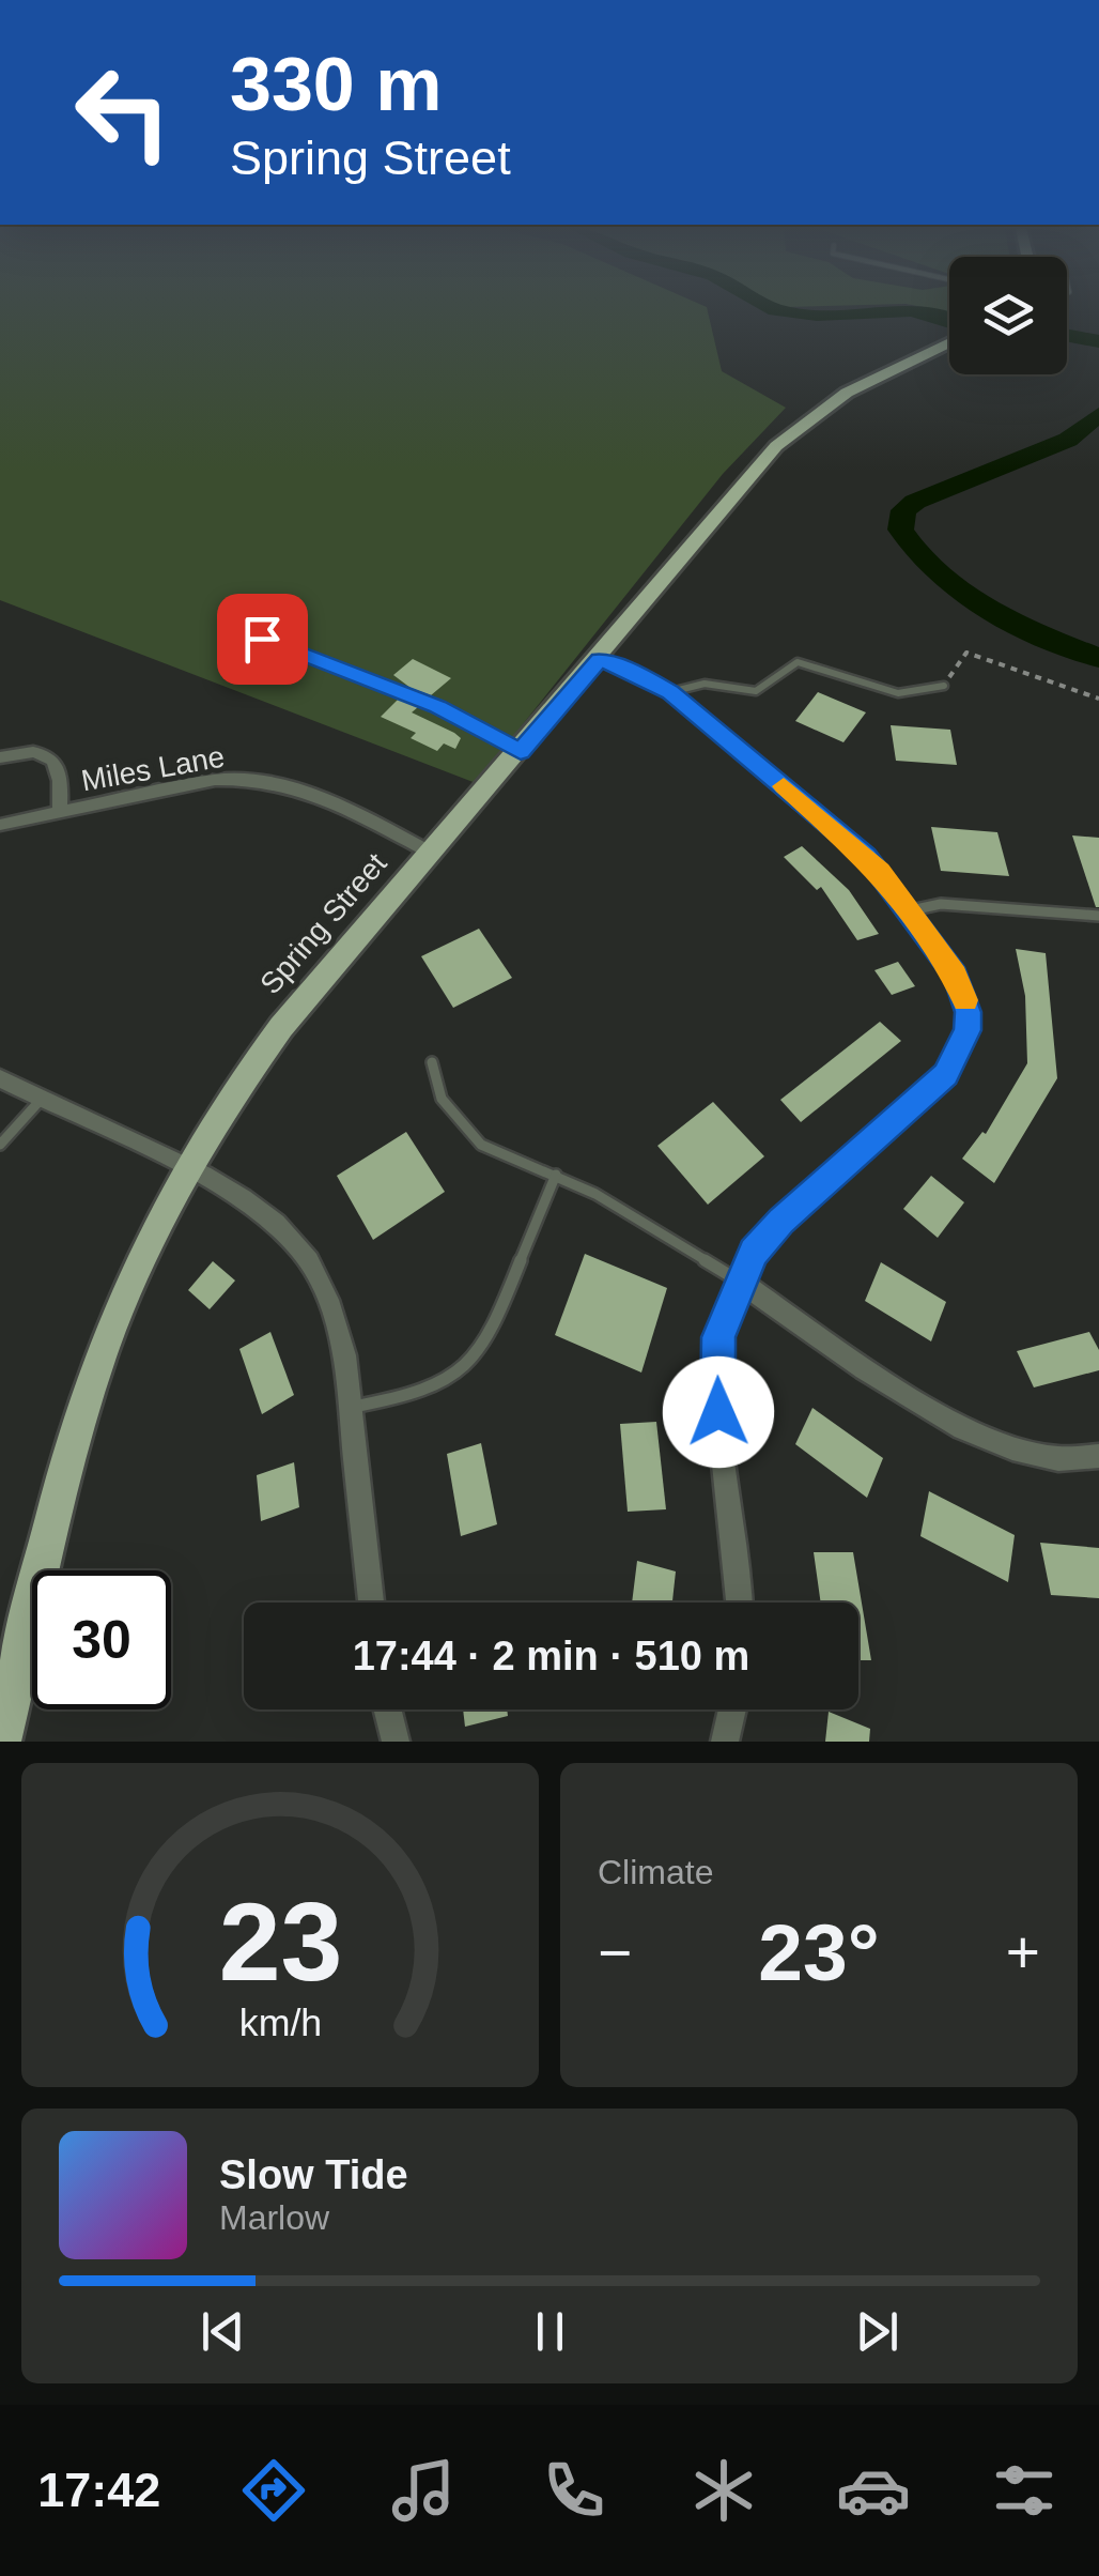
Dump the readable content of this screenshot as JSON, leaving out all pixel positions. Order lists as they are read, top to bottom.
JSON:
{
  "streets": {
    "main road": ["Spring Street"],
    "street": ["Miles Lane"]
  },
  "crossings": [
    ["Miles Lane", "Spring Street"]
  ],
  "page": {
    "turn": ["330 m", "Spring Street"],
    "limit": "30",
    "trip": "17:44 · 2 min · 510 m",
    "tile": "Climate",
    "heat": ["−", "23°", "+"],
    "song": ["Slow Tide", "Marlow"],
    "tabs": "17:42",
    "gauge": ["23", "km/h"]
  }
}
